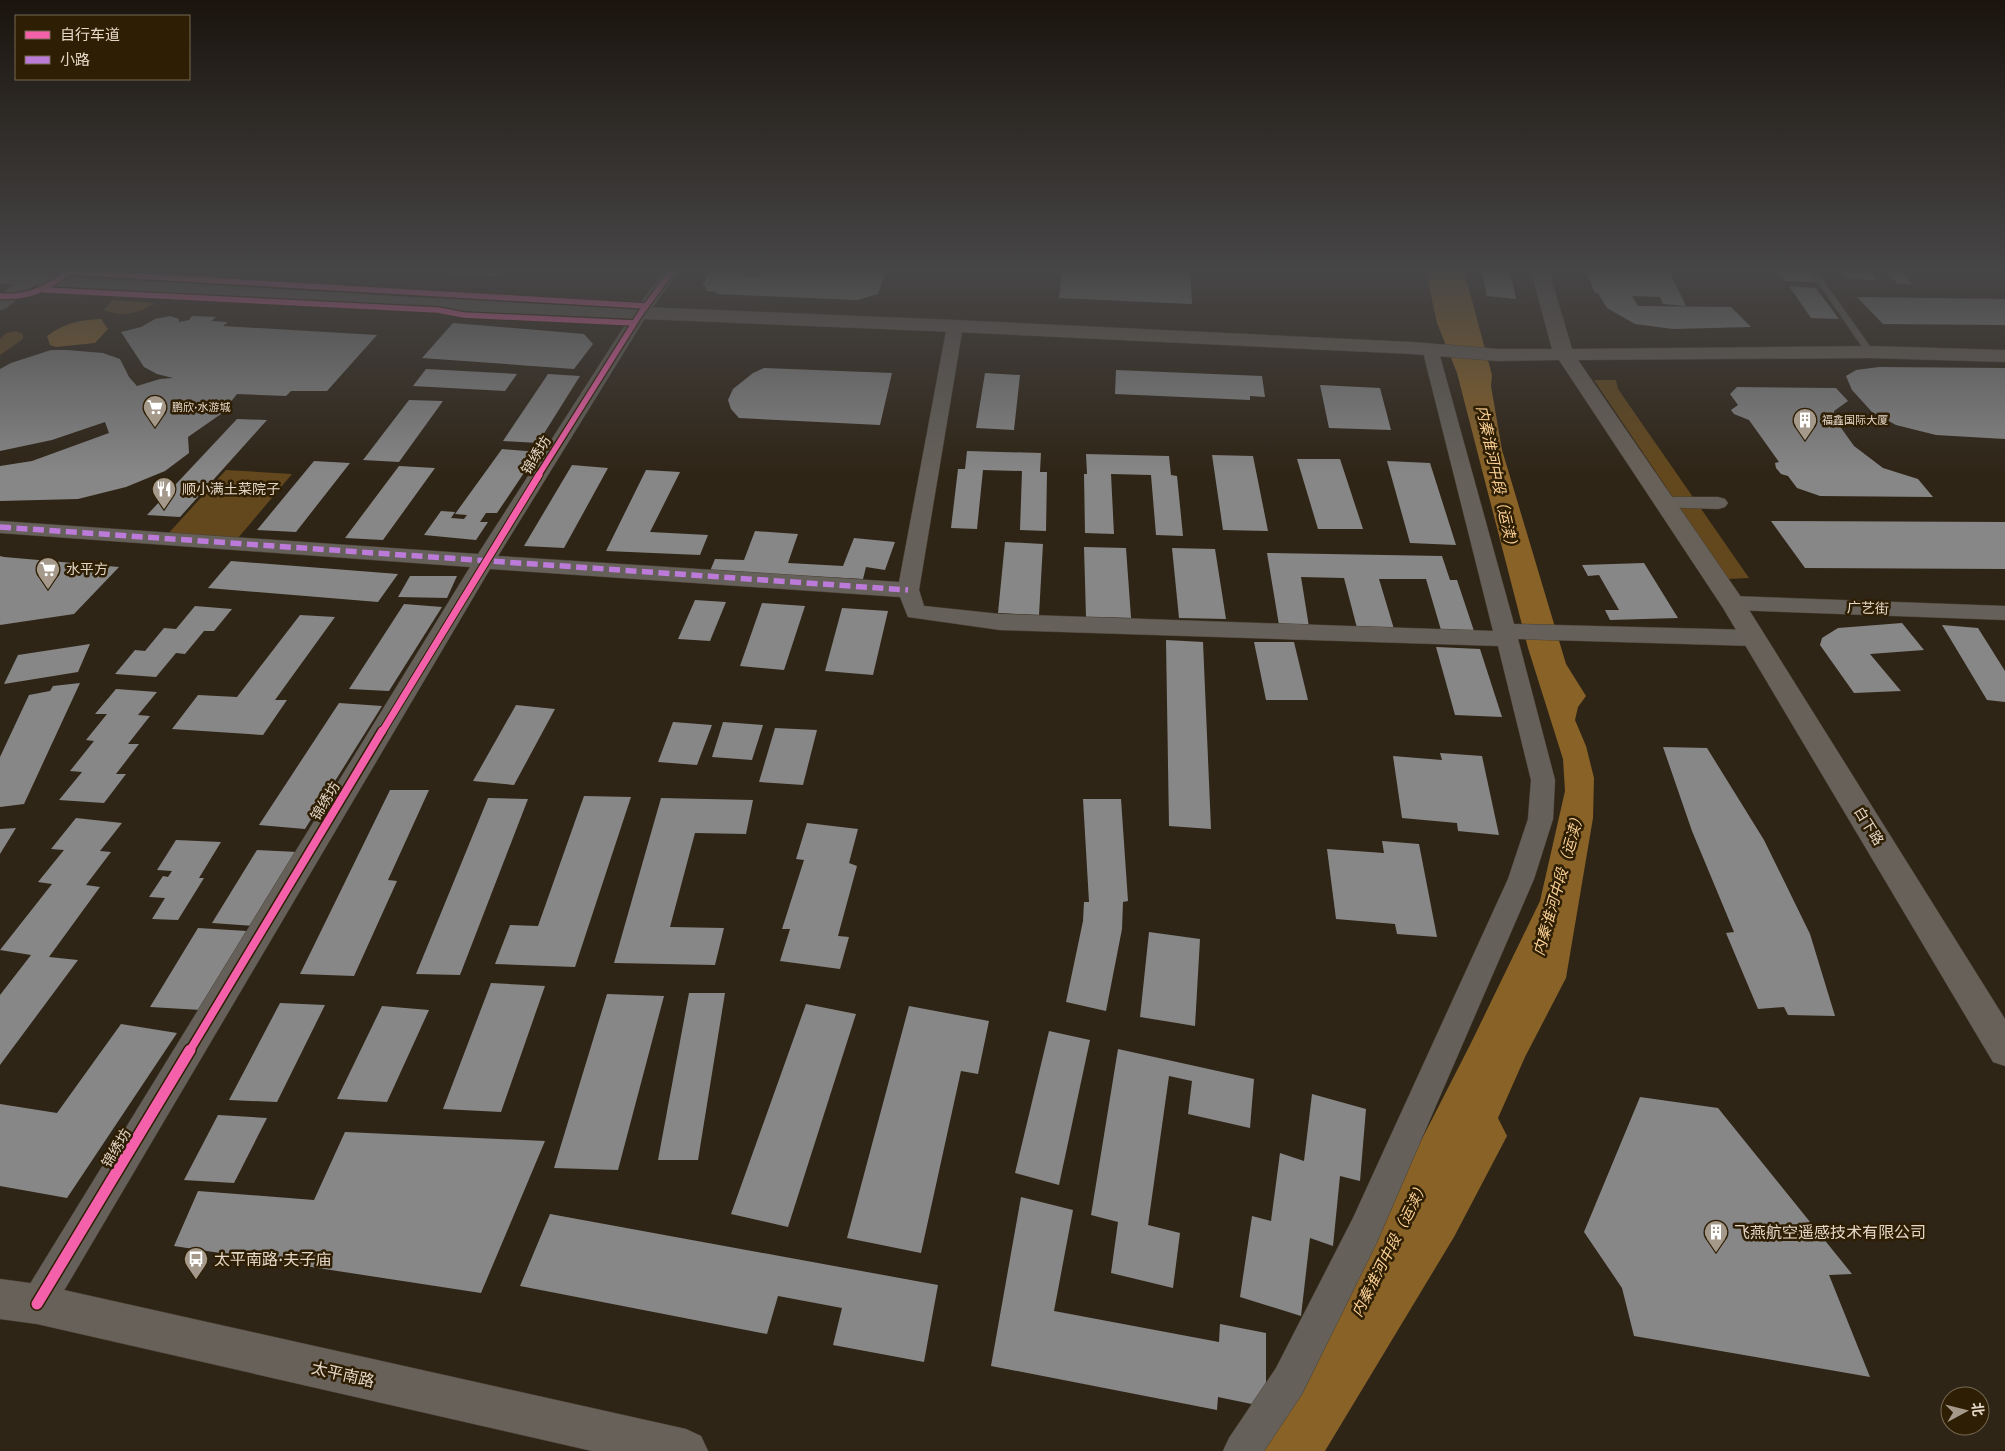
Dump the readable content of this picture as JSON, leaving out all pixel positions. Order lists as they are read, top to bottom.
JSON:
{
  "streets": {
    "main road": ["白下路", "太平南路"],
    "street": ["锦绣坊", "广艺街"]
  },
  "crossings": [
    ["锦绣坊", "太平南路"],
    ["广艺街", "白下路"]
  ],
  "water": ["内秦淮河中段（运渎）"],
  "places": {
    "supermarket": ["鹏欣·水游城", "水平方"],
    "building": ["福鑫国际大厦", "飞燕航空遥感技术有限公司"],
    "restaurant": ["顺小满土菜院子"],
    "bus stop": ["太平南路·夫子庙"]
  },
  "legend": ["自行车道", "小路"],
  "north": "right"
}
